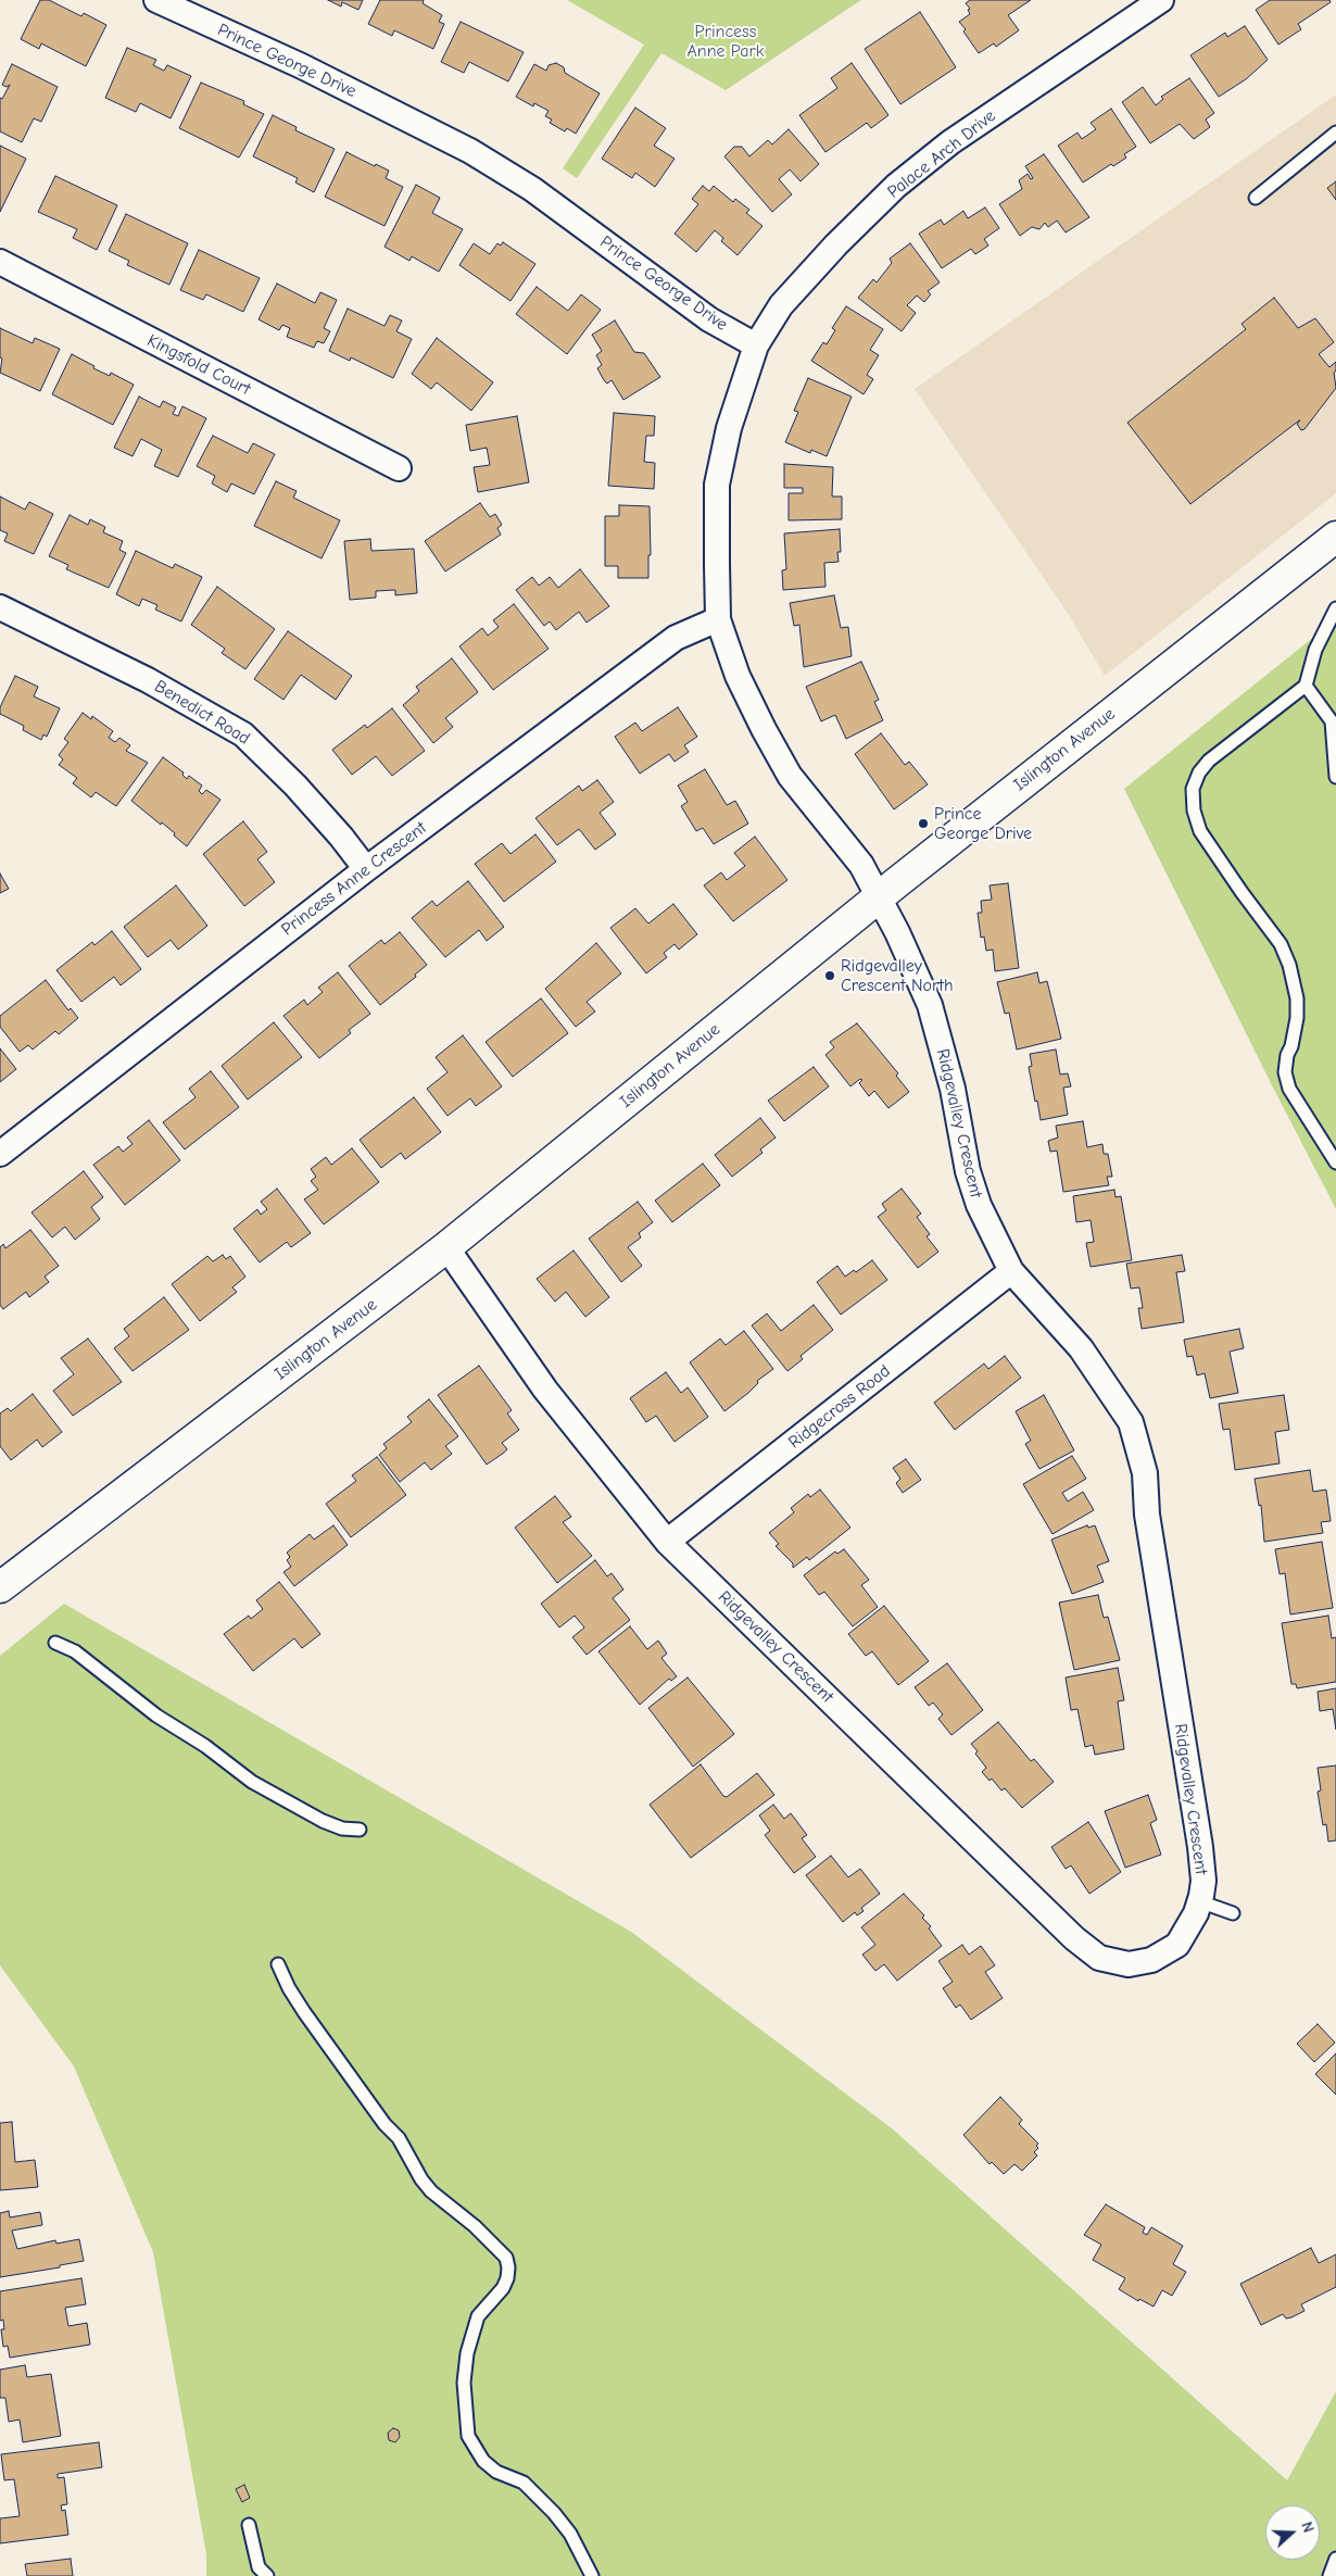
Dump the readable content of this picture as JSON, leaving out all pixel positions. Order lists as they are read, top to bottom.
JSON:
{
  "streets": {
    "main road": ["Islington Avenue"],
    "street": [
      "Prince George Drive",
      "Palace Arch Drive",
      "Kingsfold Court",
      "Benedict Road",
      "Princess Anne Crescent",
      "Ridgevalley Crescent",
      "Ridgecross Road"
    ]
  },
  "crossings": [
    ["Prince George Drive", "Palace Arch Drive"],
    ["Benedict Road", "Princess Anne Crescent"],
    ["Islington Avenue", "Ridgevalley Crescent"],
    ["Ridgevalley Crescent", "Ridgecross Road"]
  ],
  "parks": ["Princess Anne Park"],
  "places": ["Prince George Drive", "Ridgevalley Crescent North"],
  "north": "right"
}
